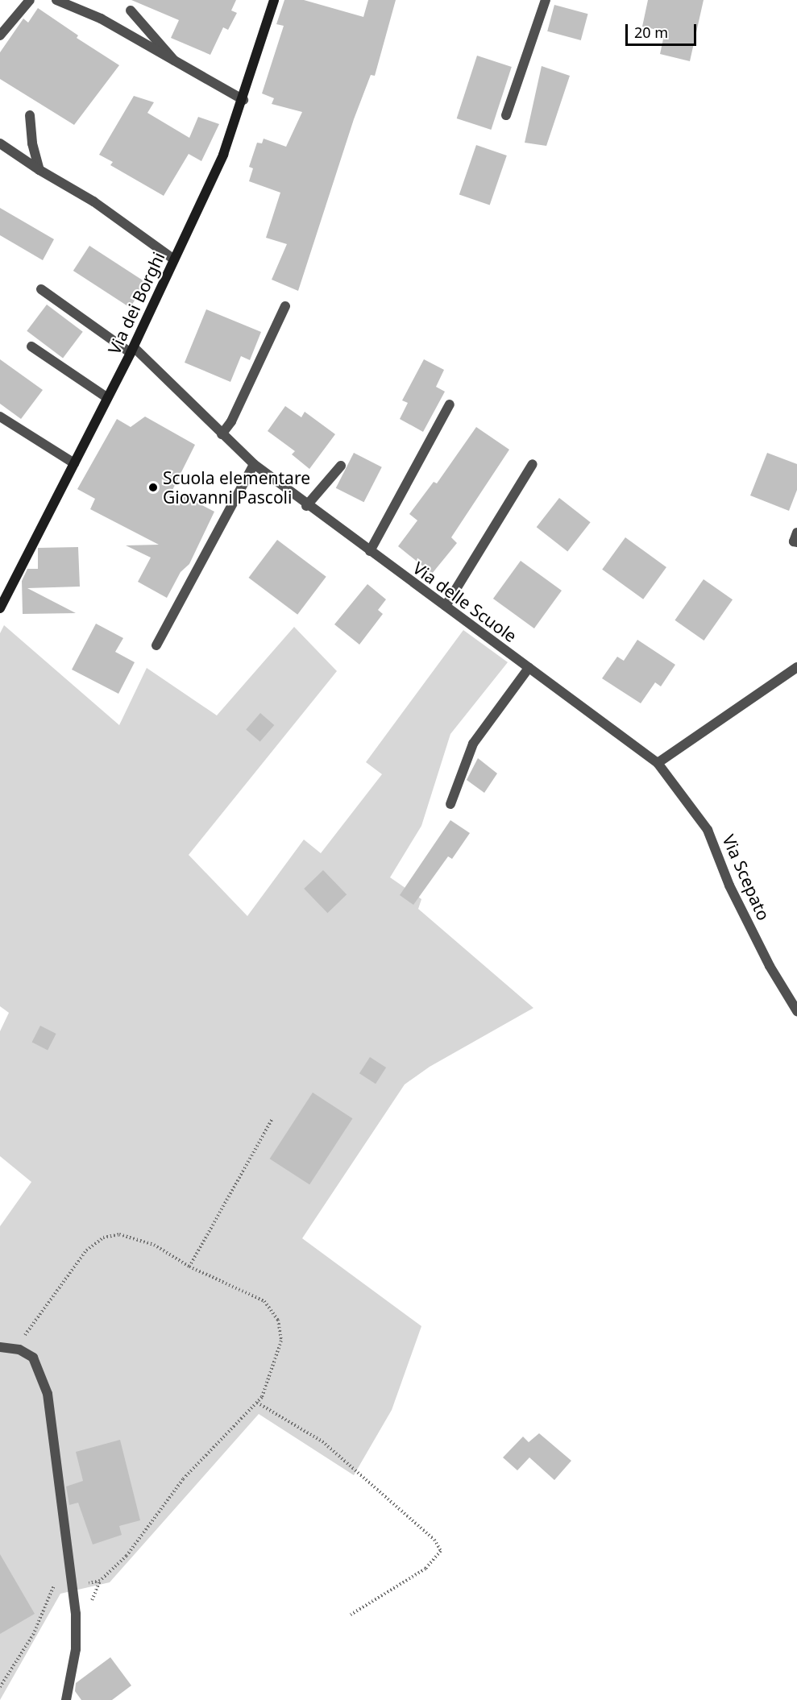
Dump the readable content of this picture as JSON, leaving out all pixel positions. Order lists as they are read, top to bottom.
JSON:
{
  "streets": {
    "street": ["Via dei Borghi", "Via delle Scuole", "Via Scepato"]
  },
  "crossings": [
    ["Via dei Borghi", "Via delle Scuole"],
    ["Via delle Scuole", "Via Scepato"]
  ],
  "places": ["Scuola elementare Giovanni Pascoli"],
  "scale_bar": "20 m"
}
